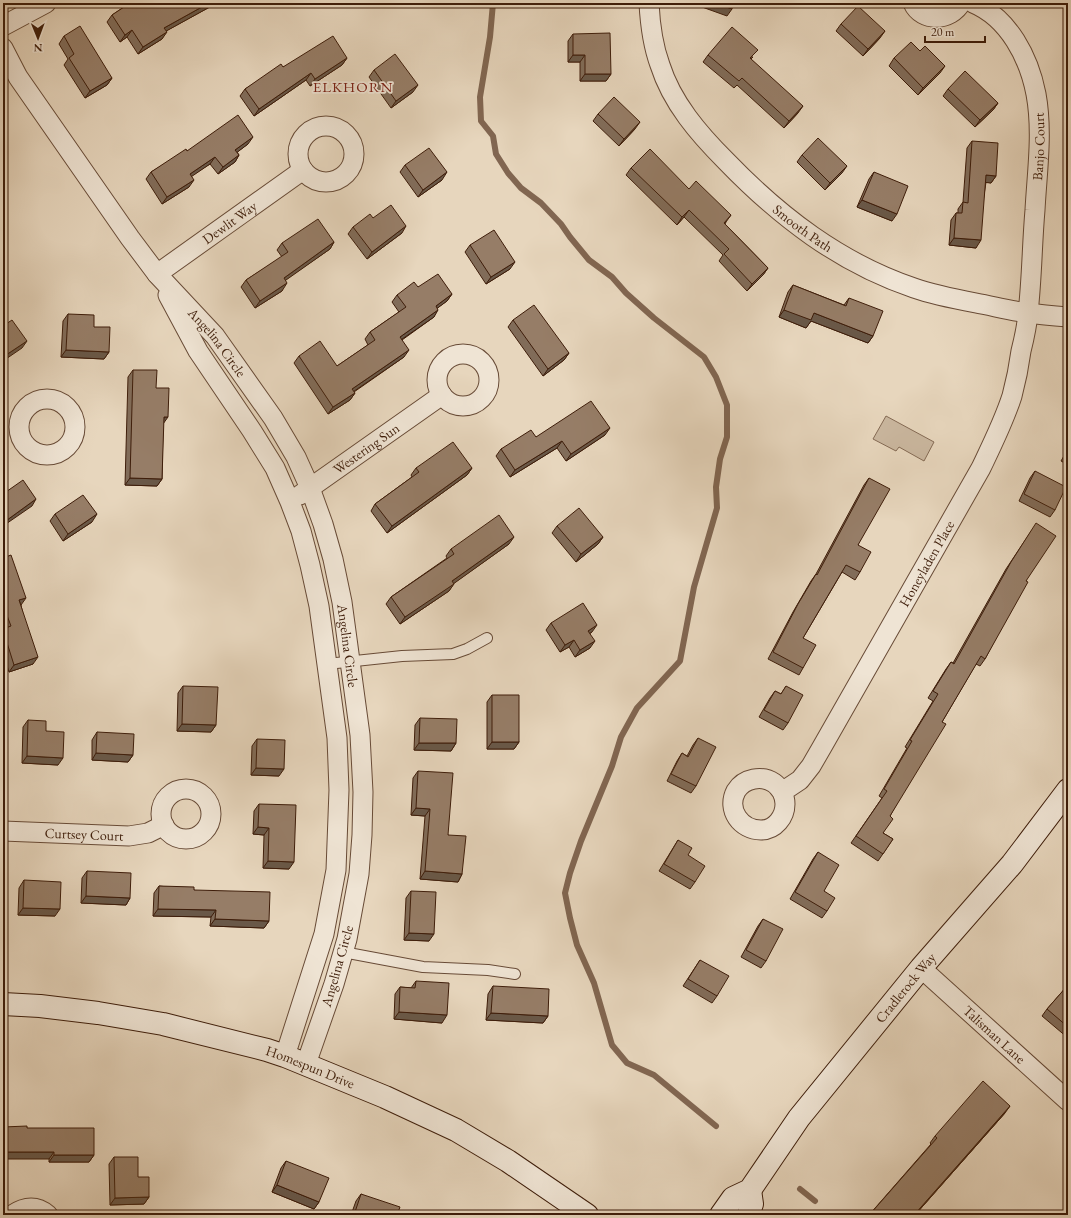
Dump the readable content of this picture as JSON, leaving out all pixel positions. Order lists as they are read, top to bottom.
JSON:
{
  "streets": {
    "street": [
      "Banjo Court",
      "Dewlit Way",
      "Smooth Path",
      "Angelina Circle",
      "Westering Sun",
      "Honeyladen Place",
      "Curtsey Court",
      "Cradlerock Way",
      "Talisman Lane",
      "Homespun Drive"
    ]
  },
  "crossings": [
    ["Banjo Court", "Smooth Path"],
    ["Banjo Court", "Honeyladen Place"],
    ["Dewlit Way", "Angelina Circle"],
    ["Smooth Path", "Honeyladen Place"],
    ["Angelina Circle", "Westering Sun"],
    ["Angelina Circle", "Homespun Drive"],
    ["Cradlerock Way", "Talisman Lane"]
  ],
  "districts": ["ELKHORN"],
  "scale_bar": "20 m",
  "north": "bottom"
}
